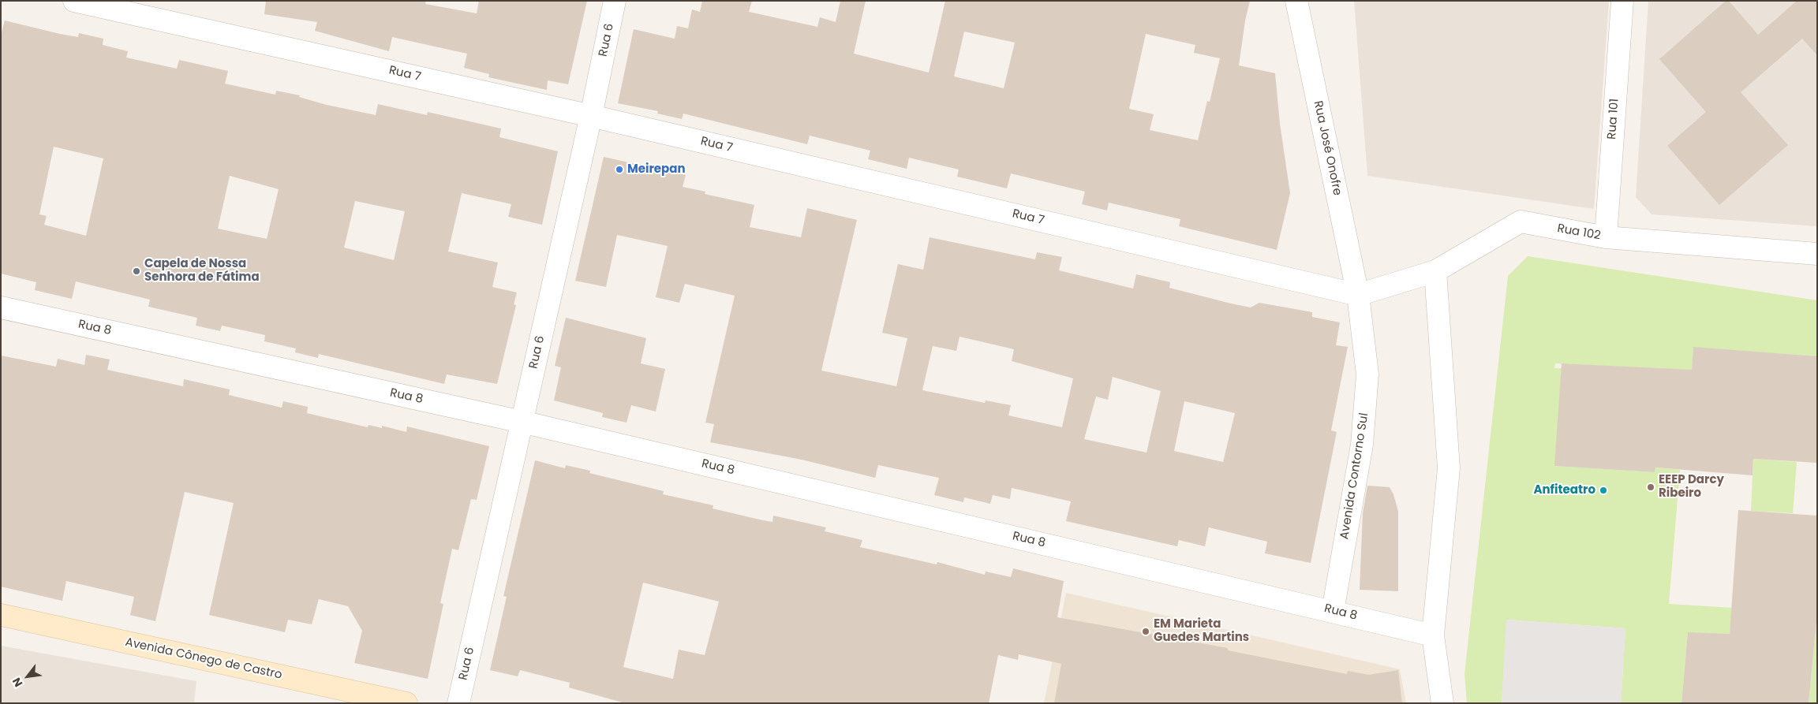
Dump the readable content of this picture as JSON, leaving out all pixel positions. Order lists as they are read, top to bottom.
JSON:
{
  "streets": {
    "main road": ["Avenida Cônego de Castro"],
    "street": [
      "Rua 6",
      "Rua 7",
      "Rua 101",
      "Rua José Onofre",
      "Rua 102",
      "Rua 8",
      "Avenida Contorno Sul"
    ]
  },
  "crossings": [
    ["Rua 6", "Rua 7"],
    ["Rua 6", "Rua 8"],
    ["Rua 7", "Rua José Onofre"],
    ["Rua 7", "Rua 102"],
    ["Rua 7", "Avenida Contorno Sul"],
    ["Rua 101", "Rua 102"],
    ["Rua José Onofre", "Rua 102"],
    ["Rua José Onofre", "Avenida Contorno Sul"],
    ["Rua 102", "Avenida Contorno Sul"],
    ["Rua 8", "Avenida Contorno Sul"]
  ],
  "places": [
    "Meirepan",
    "Capela de Nossa Senhora de Fátima",
    "EEEP Darcy Ribeiro",
    "Anfiteatro",
    "EM Marieta Guedes Martins"
  ],
  "north": "bottom left"
}
